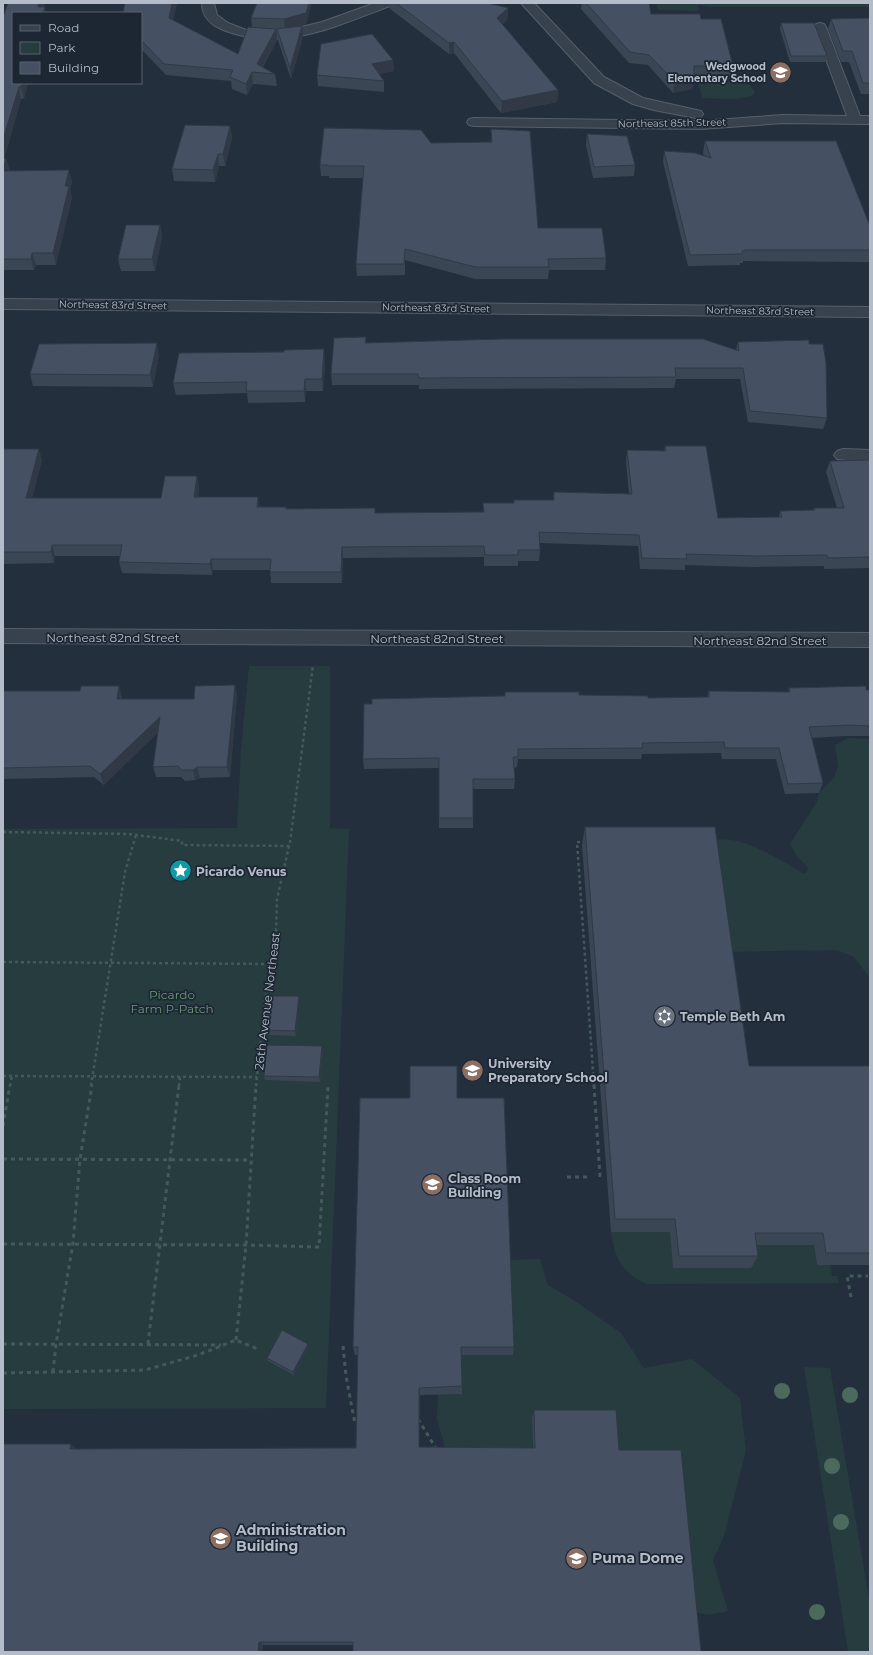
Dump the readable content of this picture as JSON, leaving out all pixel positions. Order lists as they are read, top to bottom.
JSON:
{
  "streets": {
    "street": ["Northeast 85th Street", "Northeast 83rd Street", "Northeast 82nd Street"],
    "path": ["26th Avenue Northeast"]
  },
  "parks": ["Picardo Farm P-Patch"],
  "places": {
    "school or university": [
      "Wedgwood Elementary School",
      "University Preparatory School",
      "Class Room Building",
      "Administration Building",
      "Puma Dome"
    ],
    "place": ["Picardo Venus"],
    "synagogue": ["Temple Beth Am"]
  },
  "legend": ["Road", "Park", "Building"]
}
